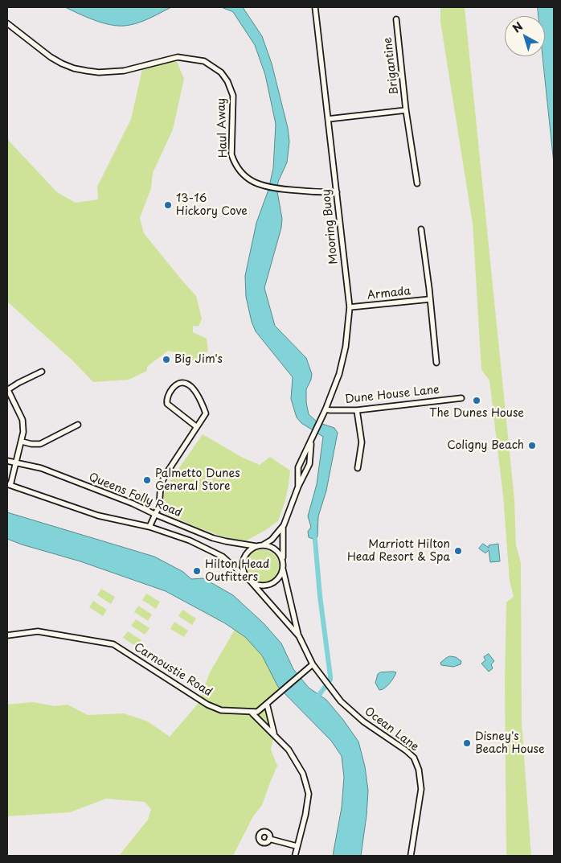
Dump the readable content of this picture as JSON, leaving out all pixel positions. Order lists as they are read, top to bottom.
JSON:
{
  "streets": {
    "street": [
      "Brigantine",
      "Haul Away",
      "Mooring Buoy",
      "Armada",
      "Dune House Lane",
      "Queens Folly Road",
      "Carnoustie Road",
      "Ocean Lane"
    ]
  },
  "crossings": [
    ["Haul Away", "Mooring Buoy"],
    ["Mooring Buoy", "Armada"],
    ["Mooring Buoy", "Dune House Lane"],
    ["Mooring Buoy", "Queens Folly Road"],
    ["Mooring Buoy", "Ocean Lane"],
    ["Queens Folly Road", "Ocean Lane"],
    ["Carnoustie Road", "Ocean Lane"]
  ],
  "places": [
    "13-16 Hickory Cove",
    "Big Jim's",
    "The Dunes House",
    "Coligny Beach",
    "Palmetto Dunes General Store",
    "Marriott Hilton Head Resort & Spa",
    "Hilton Head Outfitters",
    "Disney's Beach House"
  ],
  "north": "top left"
}
